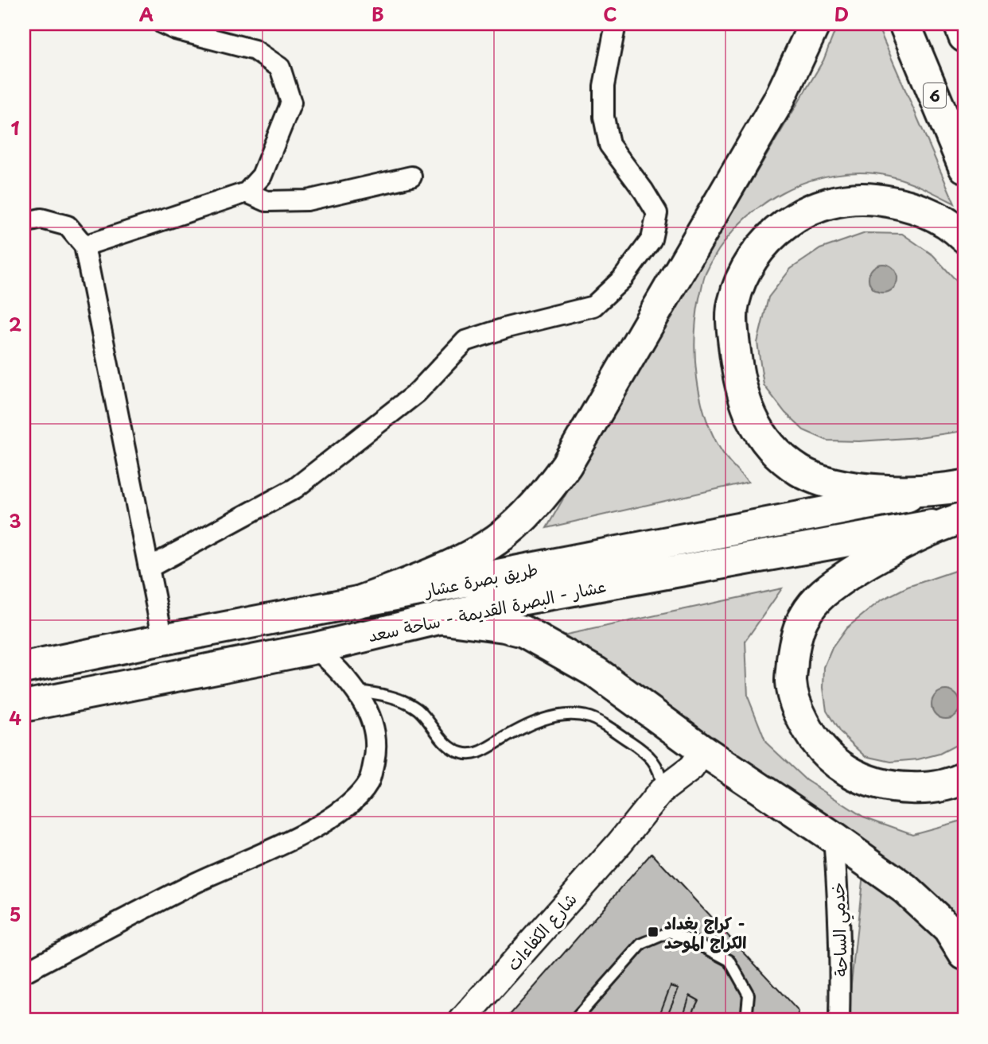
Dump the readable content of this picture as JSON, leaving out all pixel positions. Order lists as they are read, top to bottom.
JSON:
{
  "streets": {
    "main road": ["6", "طريق بصرة عشار", "عشار - البصرة القديمة - ساحة سعد"],
    "street": ["خدمي الساحة", "شارع الكفاءات"]
  },
  "places": {
    "transit": ["كراج بغداد - الكراج الموحد"]
  },
  "grid": {
    "columns": [
      "A",
      "B",
      "C",
      "D"
    ],
    "rows": [
      "1",
      "2",
      "3",
      "4",
      "5"
    ]
  }
}
